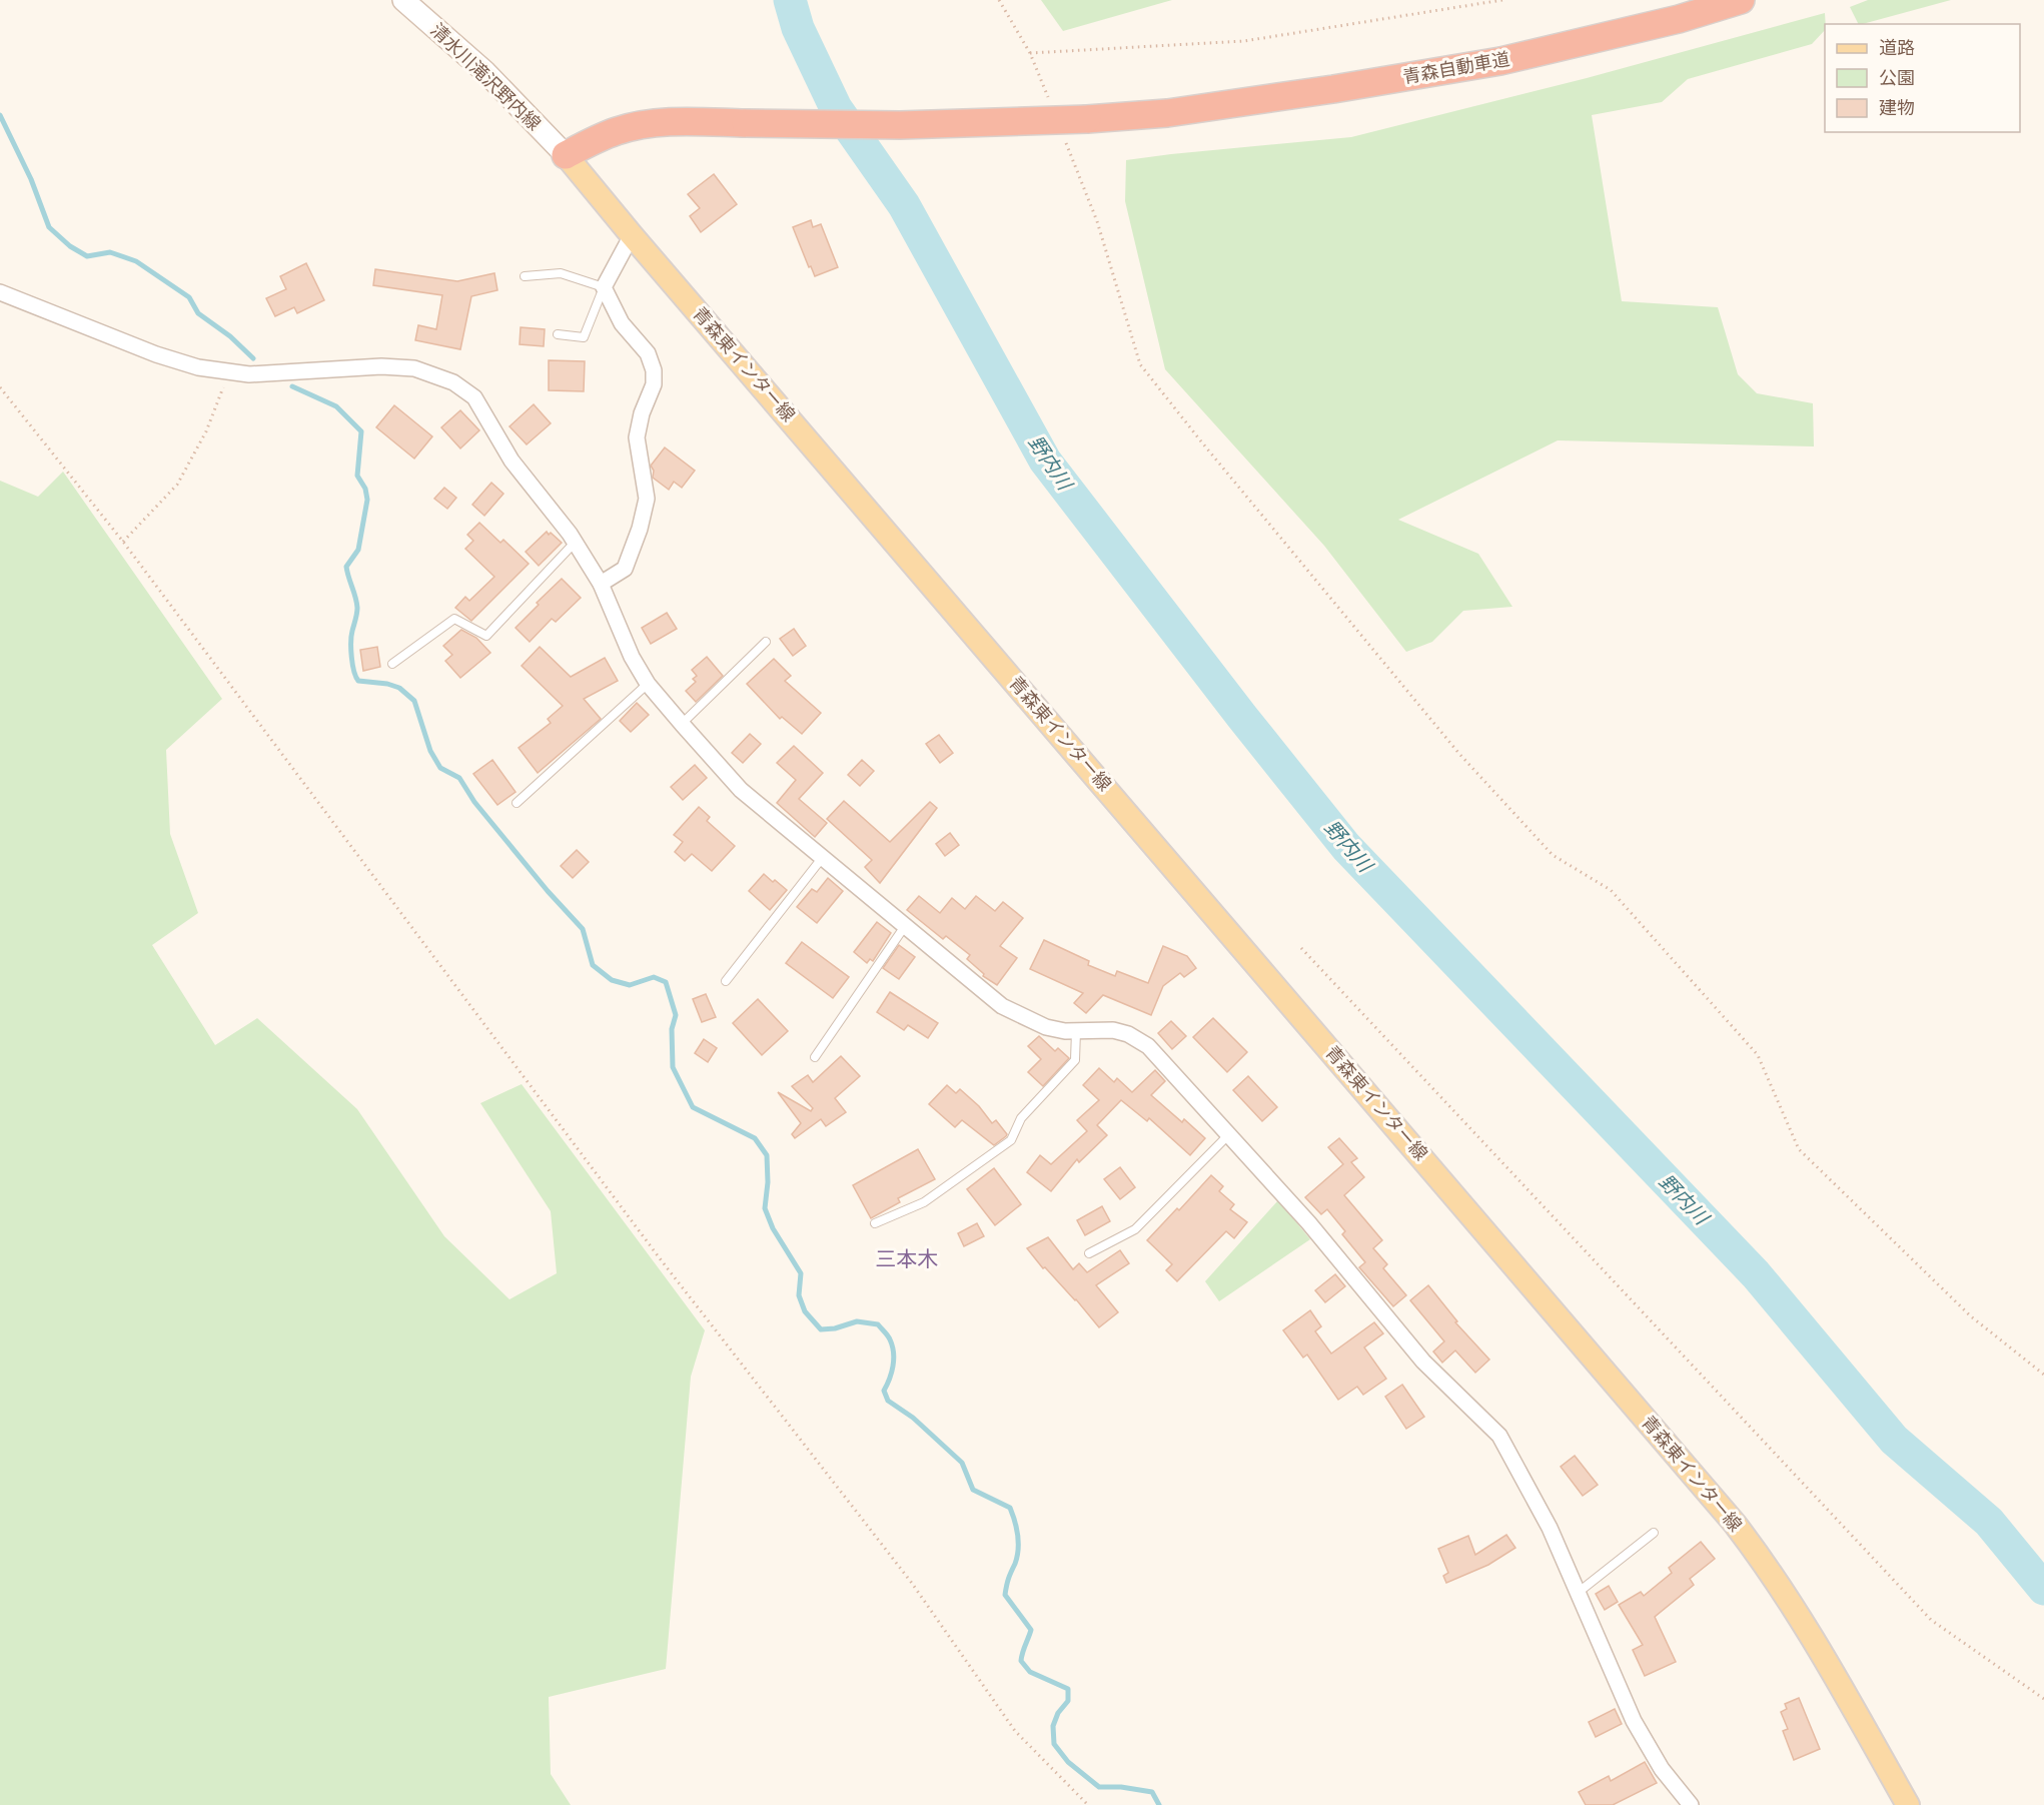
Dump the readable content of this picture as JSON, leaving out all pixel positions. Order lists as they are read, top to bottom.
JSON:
{
  "streets": {
    "highway": ["青森自動車道"],
    "main road": ["清水川滝沢野内線", "青森東インター線"]
  },
  "crossings": [
    ["青森自動車道", "清水川滝沢野内線"],
    ["青森自動車道", "青森東インター線"],
    ["清水川滝沢野内線", "青森東インター線"]
  ],
  "districts": ["三本木"],
  "water": ["野内川"],
  "legend": ["道路", "公園", "建物"]
}
